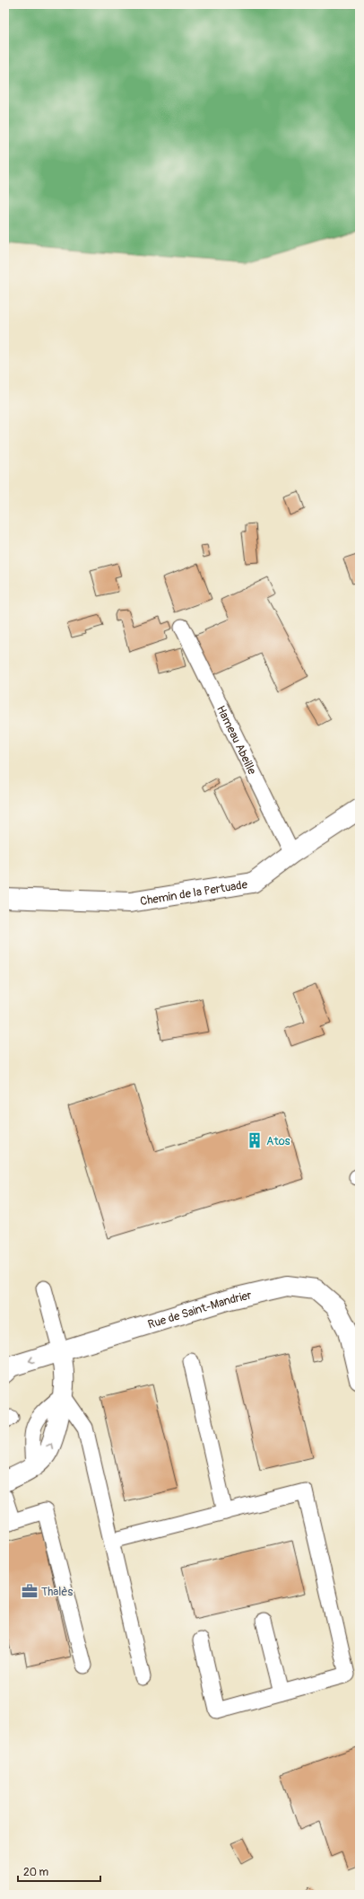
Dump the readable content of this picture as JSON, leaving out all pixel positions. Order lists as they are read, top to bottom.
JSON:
{
  "streets": {
    "street": ["Chemin de la Pertuade", "Rue de Saint-Mandrier"],
    "lane": ["Hameau Abeille"]
  },
  "crossings": [
    ["Hameau Abeille", "Chemin de la Pertuade"]
  ],
  "places": {
    "building": ["Atos"],
    "office": ["Thalès"]
  },
  "scale_bar": "20 m"
}
